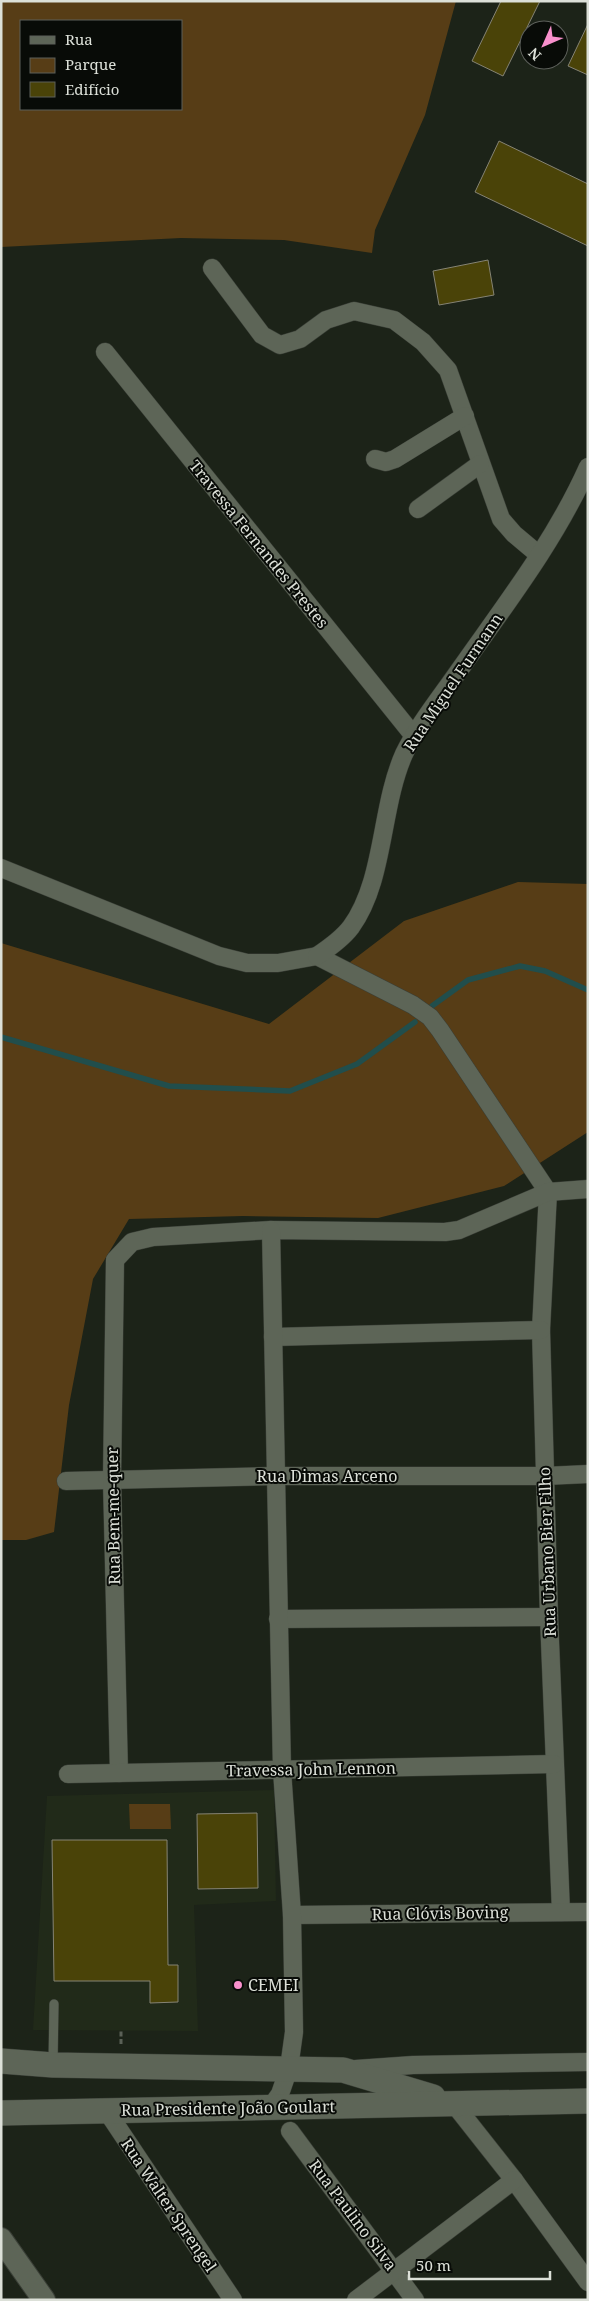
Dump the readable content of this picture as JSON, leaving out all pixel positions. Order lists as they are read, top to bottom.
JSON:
{
  "streets": {
    "main road": ["Rua Presidente João Goulart"],
    "street": [
      "Travessa Fernandes Prestes",
      "Rua Miguel Furmann",
      "Rua Dimas Arceno",
      "Rua Bem-me-quer",
      "Rua Urbano Bier Filho",
      "Travessa John Lennon",
      "Rua Clóvis Boving",
      "Rua Walter Sprengel",
      "Rua Paulino Silva"
    ]
  },
  "crossings": [
    ["Travessa Fernandes Prestes", "Rua Miguel Furmann"],
    ["Rua Dimas Arceno", "Rua Bem-me-quer"],
    ["Rua Dimas Arceno", "Rua Urbano Bier Filho"],
    ["Rua Bem-me-quer", "Travessa John Lennon"],
    ["Rua Urbano Bier Filho", "Travessa John Lennon"],
    ["Rua Urbano Bier Filho", "Rua Clóvis Boving"],
    ["Rua Presidente João Goulart", "Rua Walter Sprengel"]
  ],
  "places": ["CEMEI"],
  "legend": ["Rua", "Parque", "Edifício"],
  "scale_bar": "50 m",
  "north": "bottom left"
}
